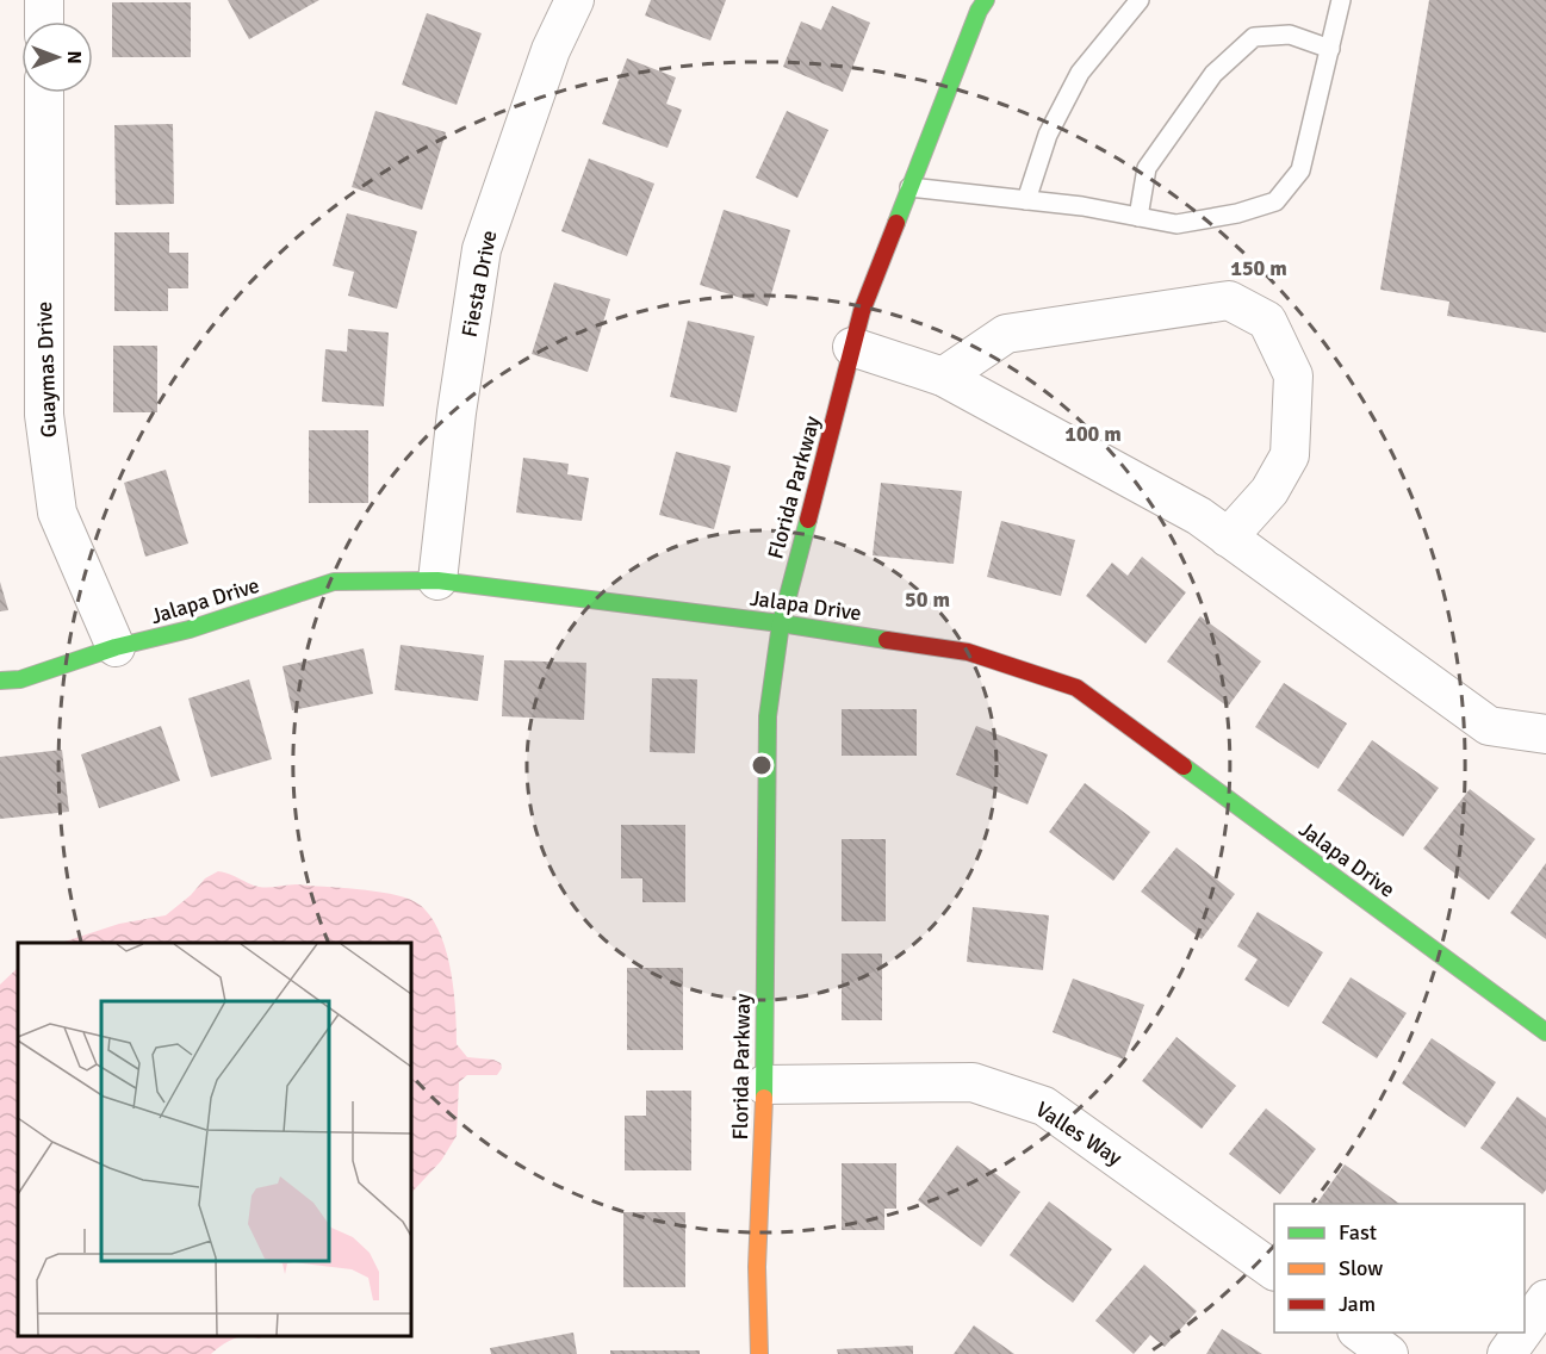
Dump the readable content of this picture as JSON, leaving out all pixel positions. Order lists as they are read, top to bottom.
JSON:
{
  "streets": {
    "street": [
      "Fiesta Drive",
      "Guaymas Drive",
      "Florida Parkway",
      "Jalapa Drive",
      "Valles Way"
    ]
  },
  "crossings": [
    ["Fiesta Drive", "Jalapa Drive"],
    ["Guaymas Drive", "Jalapa Drive"],
    ["Florida Parkway", "Jalapa Drive"],
    ["Florida Parkway", "Valles Way"]
  ],
  "legend": ["Fast", "Slow", "Jam"],
  "north": "right",
  "rings": ["150 m", "100 m", "50 m"]
}
